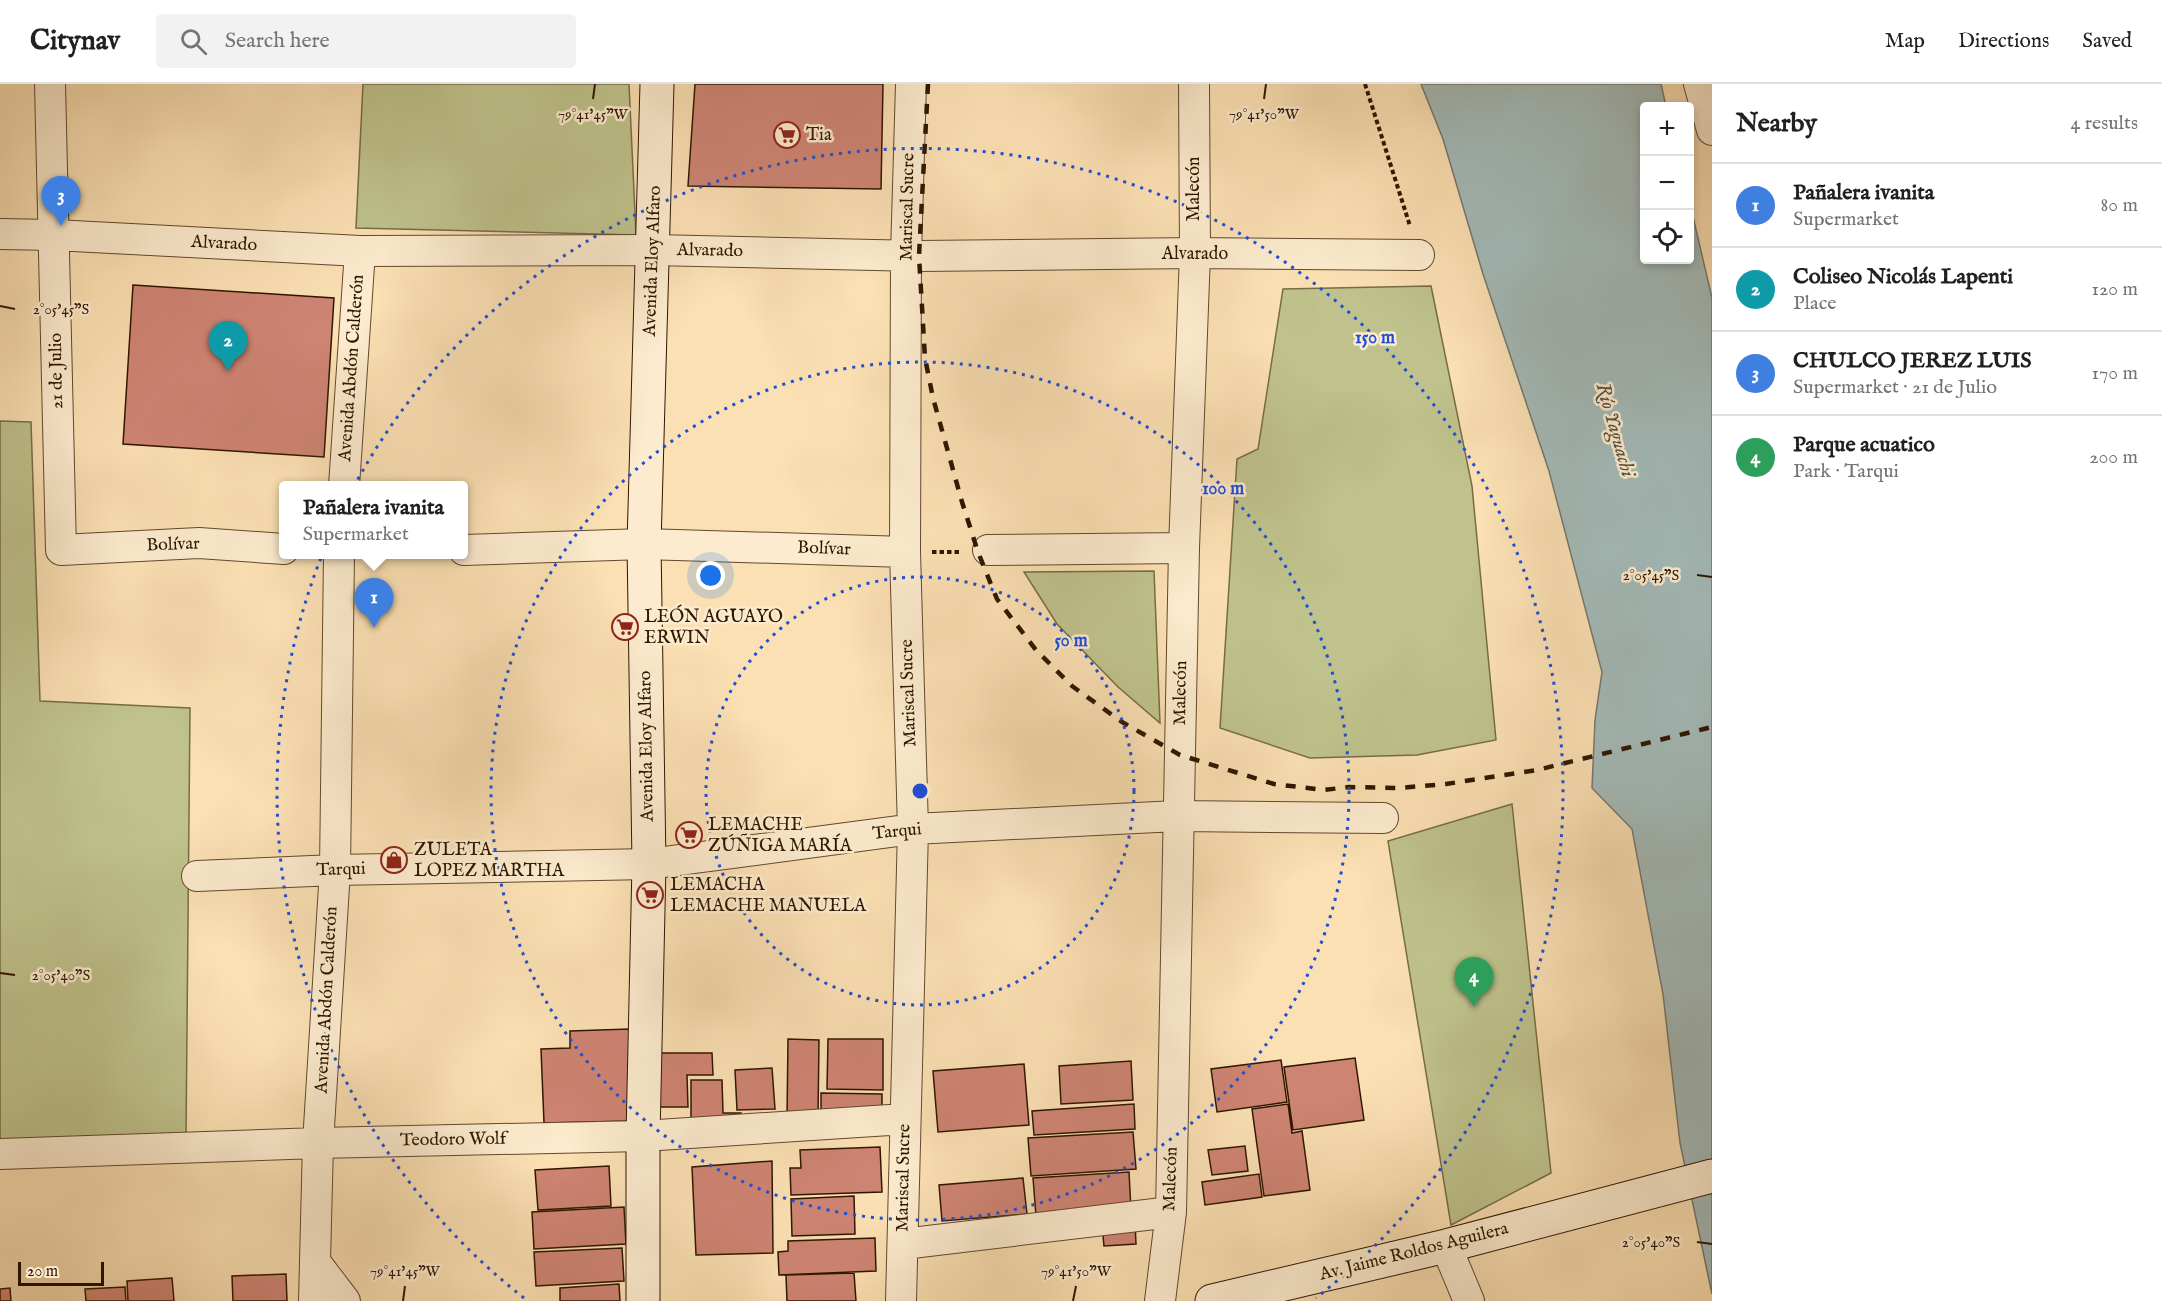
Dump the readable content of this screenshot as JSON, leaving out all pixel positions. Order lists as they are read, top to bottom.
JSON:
{
  "streets": {
    "street": [
      "Malecón",
      "Mariscal Sucre",
      "Alvarado",
      "Avenida Eloy Alfaro",
      "Avenida Abdón Calderón",
      "21 de Julio",
      "Bolívar",
      "Tarqui",
      "Teodoro Wolf",
      "Av. Jaime Roldos Aguilera"
    ]
  },
  "crossings": [
    ["Malecón", "Alvarado"],
    ["Malecón", "Tarqui"],
    ["Mariscal Sucre", "Alvarado"],
    ["Mariscal Sucre", "Bolívar"],
    ["Mariscal Sucre", "Tarqui"],
    ["Mariscal Sucre", "Teodoro Wolf"],
    ["Alvarado", "Avenida Eloy Alfaro"],
    ["Alvarado", "Avenida Abdón Calderón"],
    ["Alvarado", "21 de Julio"],
    ["Avenida Eloy Alfaro", "Bolívar"],
    ["Avenida Eloy Alfaro", "Tarqui"],
    ["Avenida Eloy Alfaro", "Teodoro Wolf"],
    ["Avenida Abdón Calderón", "Tarqui"],
    ["Avenida Abdón Calderón", "Teodoro Wolf"],
    ["21 de Julio", "Bolívar"]
  ],
  "water": ["Río Yaguachi"],
  "places": {
    "supermarket": [
      "Tia",
      "LEÓN AGUAYO ERWIN",
      "LEMACHE ZÚÑIGA MARÍA",
      "LEMACHA LEMACHE MANUELA"
    ],
    "shop": ["ZULETA LOPEZ MARTHA"]
  },
  "scale_bar": "20 m",
  "page": {
    "header": "Citynav",
    "search": "Search here",
    "nav": ["Map", "Directions", "Saved"],
    "heading": ["Nearby", "4 results"],
    "map_buttons": ["+", "−"],
    "list": [
      {
        "mark": "1",
        "name": "Pañalera ivanita",
        "note": "Supermarket",
        "value": "80 m"
      },
      {
        "mark": "2",
        "name": "Coliseo Nicolás Lapenti",
        "note": "Place",
        "value": "120 m"
      },
      {
        "mark": "3",
        "name": "CHULCO JEREZ LUIS",
        "note": "Supermarket · 21 de Julio",
        "value": "170 m"
      },
      {
        "mark": "4",
        "name": "Parque acuatico",
        "note": "Park · Tarqui",
        "value": "200 m"
      }
    ],
    "pins": [
      "3",
      "2",
      "1",
      "4"
    ],
    "popup": ["Pañalera ivanita", "Supermarket"],
    "scale": "20 m"
  },
  "coordinates": [
    "79°41'45\"W",
    "79°41'50\"W",
    "2°05'45\"S",
    "2°05'40\"S"
  ],
  "rings": ["150 m", "100 m", "50 m"]
}
